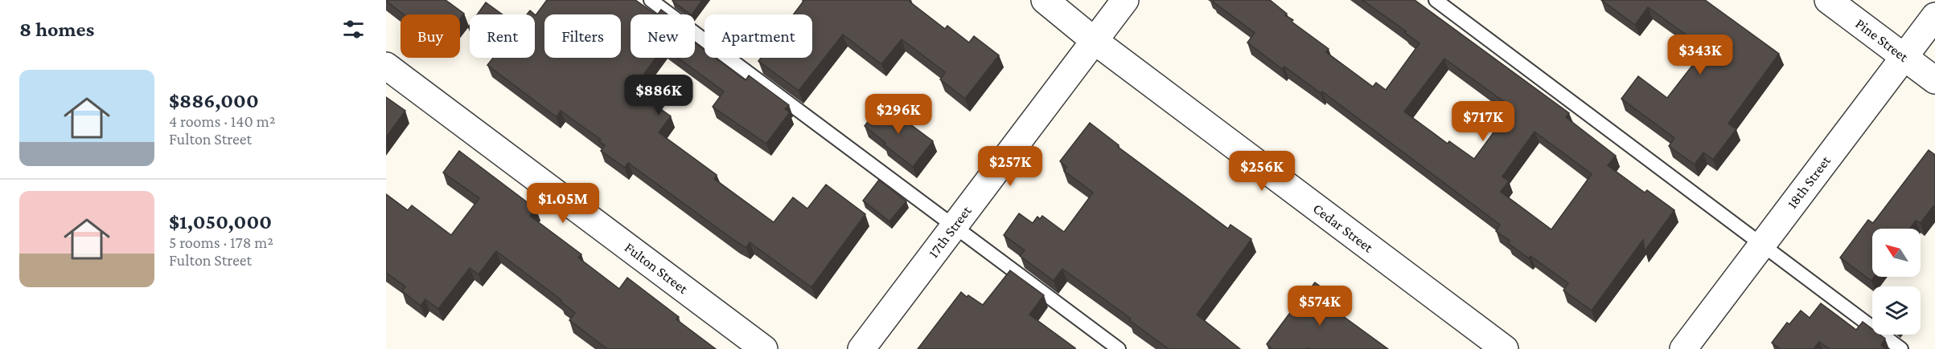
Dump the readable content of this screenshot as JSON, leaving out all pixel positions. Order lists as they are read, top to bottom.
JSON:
{
  "streets": {
    "street": [
      "Pine Street",
      "18th Street",
      "Cedar Street",
      "17th Street",
      "Fulton Street"
    ]
  },
  "crossings": [
    ["Pine Street", "18th Street"],
    ["Cedar Street", "17th Street"]
  ],
  "north": "top left",
  "page": {
    "heading": "8 homes",
    "chip": [
      "Buy",
      "Rent",
      "Filters",
      "New",
      "Apartment"
    ],
    "price": [
      "$343K",
      "$886K",
      "$296K",
      "$717K",
      "$257K",
      "$256K",
      "$1.05M",
      "$574K"
    ],
    "list": [
      {
        "name": "$886,000",
        "note": "4 rooms · 140 m² · Fulton Street"
      },
      {
        "name": "$1,050,000",
        "note": "5 rooms · 178 m² · Fulton Street"
      }
    ]
  }
}
